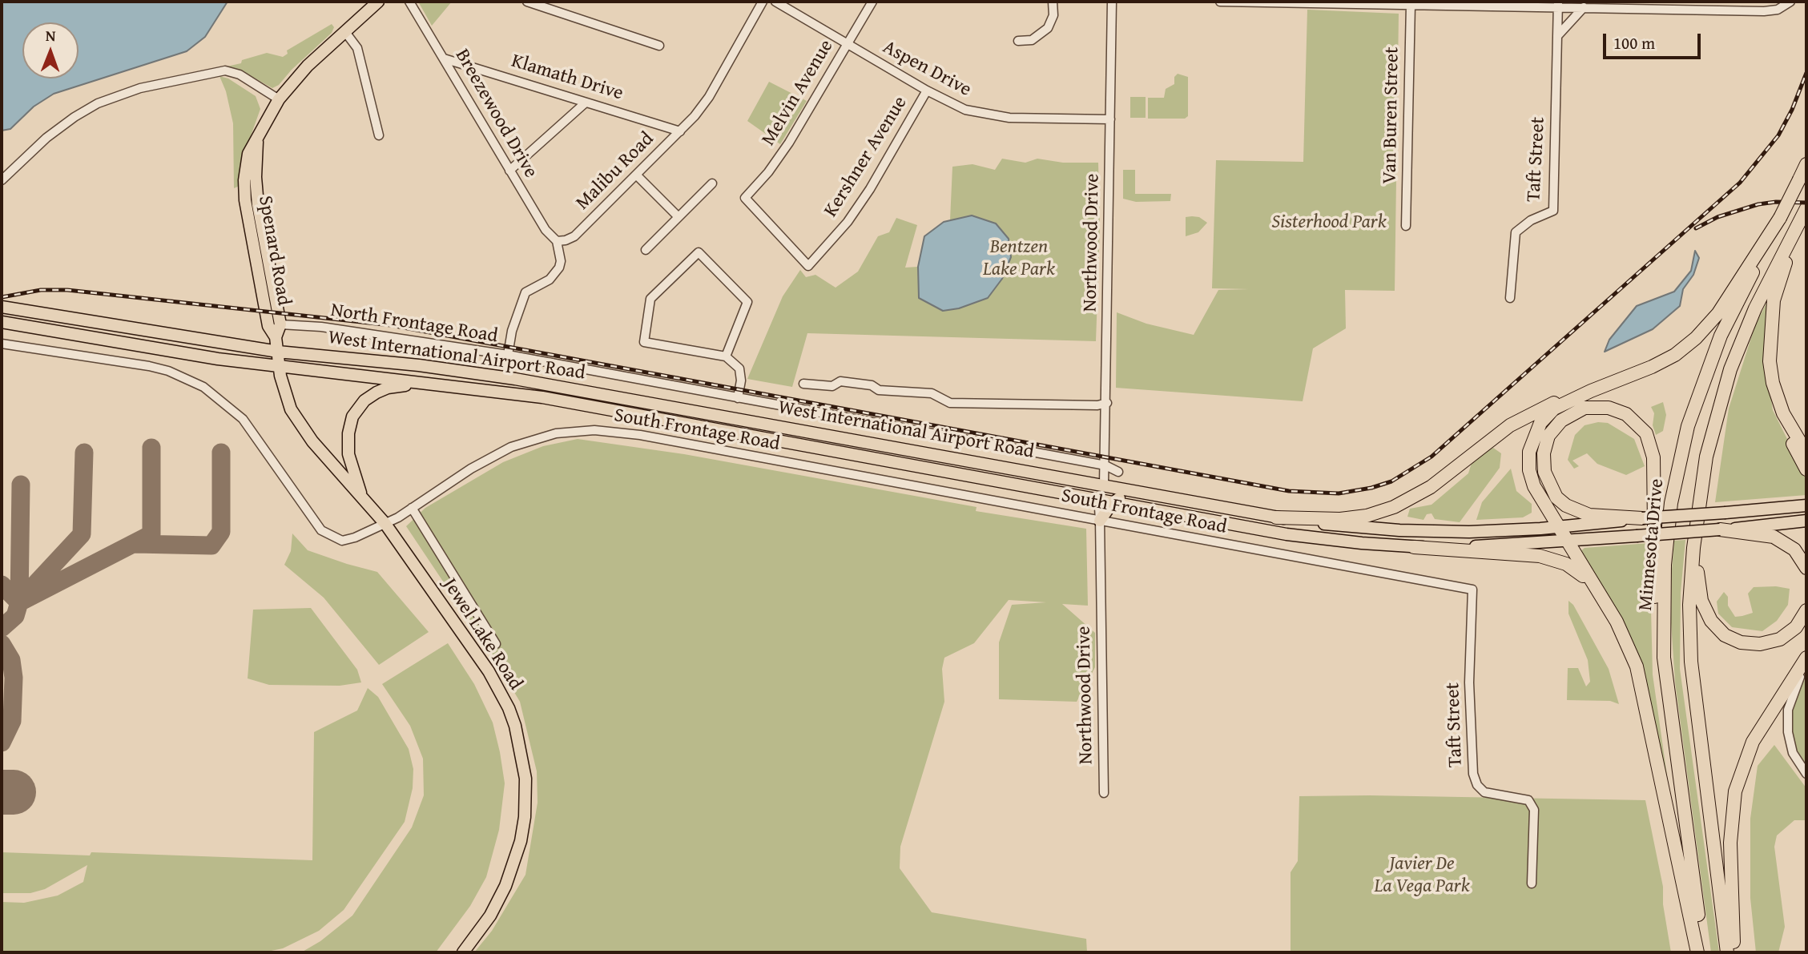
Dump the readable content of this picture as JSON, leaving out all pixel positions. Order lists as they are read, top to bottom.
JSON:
{
  "streets": {
    "highway": ["Minnesota Drive"],
    "main road": ["Spenard Road", "West International Airport Road", "Jewel Lake Road"],
    "street": [
      "Aspen Drive",
      "Klamath Drive",
      "Melvin Avenue",
      "Breezewood Drive",
      "Van Buren Street",
      "Kershner Avenue",
      "Taft Street",
      "Malibu Road",
      "Northwood Drive",
      "North Frontage Road",
      "South Frontage Road"
    ]
  },
  "crossings": [
    ["Aspen Drive", "Melvin Avenue"],
    ["Aspen Drive", "Kershner Avenue"],
    ["Aspen Drive", "Northwood Drive"],
    ["Klamath Drive", "Breezewood Drive"],
    ["Klamath Drive", "Malibu Road"],
    ["Melvin Avenue", "Kershner Avenue"],
    ["Breezewood Drive", "Malibu Road"],
    ["Taft Street", "South Frontage Road"],
    ["Northwood Drive", "North Frontage Road"],
    ["Northwood Drive", "West International Airport Road"],
    ["Northwood Drive", "South Frontage Road"],
    ["Spenard Road", "North Frontage Road"],
    ["Spenard Road", "West International Airport Road"],
    ["Spenard Road", "Jewel Lake Road"],
    ["West International Airport Road", "Jewel Lake Road"],
    ["South Frontage Road", "Jewel Lake Road"]
  ],
  "parks": ["Sisterhood Park", "Bentzen Lake Park", "Javier De La Vega Park"],
  "scale_bar": "100 m",
  "north": "top"
}
